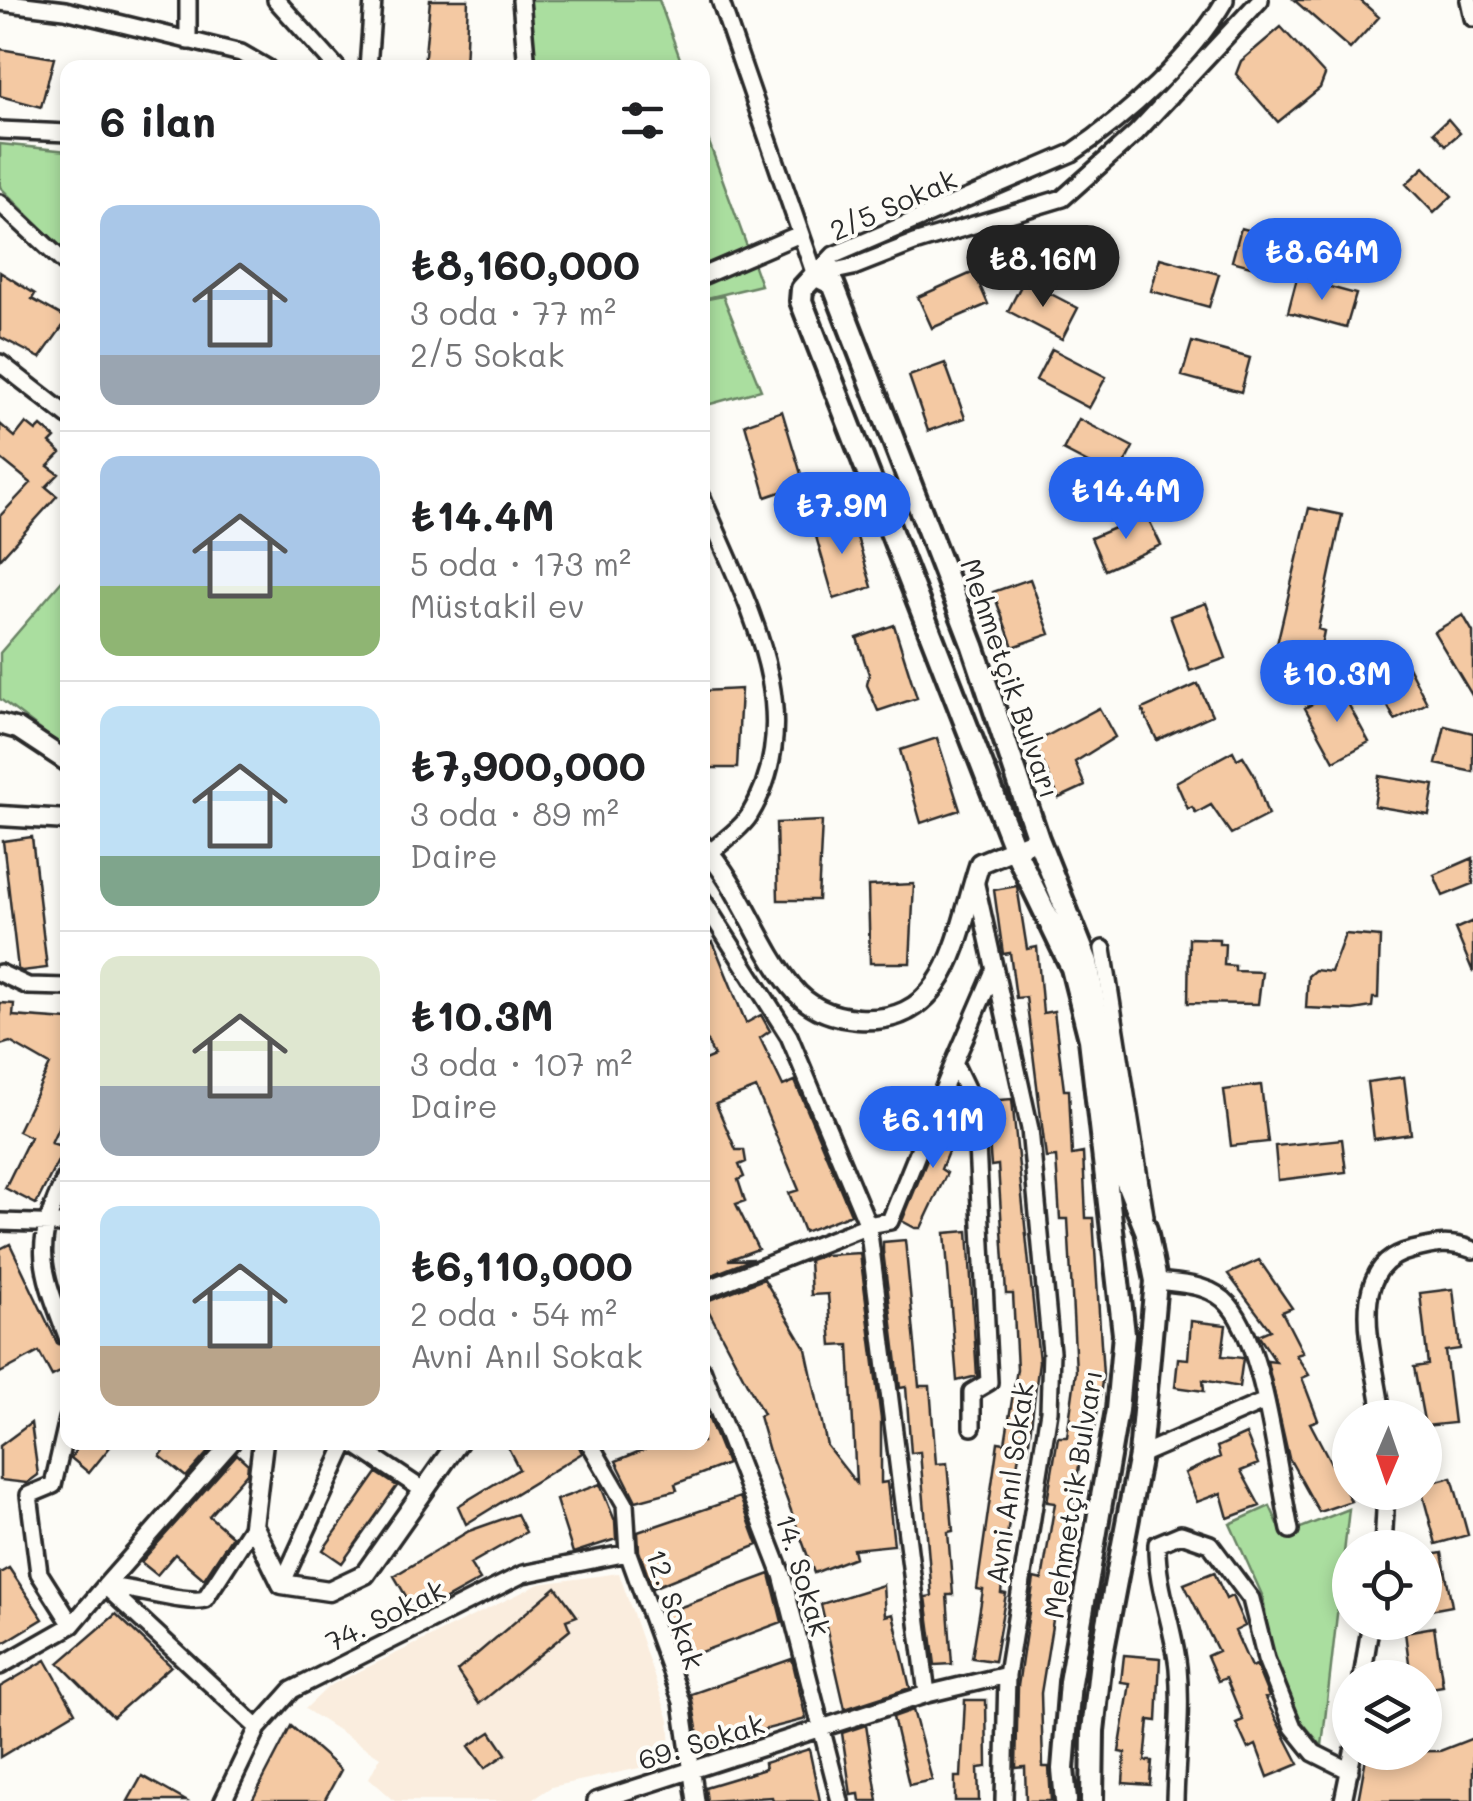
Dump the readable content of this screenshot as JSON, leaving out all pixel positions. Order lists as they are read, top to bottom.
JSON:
{
  "streets": {
    "main road": ["Mehmetçik Bulvarı"],
    "street": [
      "2/5 Sokak",
      "Avni Anıl Sokak",
      "14. Sokak",
      "12. Sokak",
      "74. Sokak",
      "69. Sokak"
    ]
  },
  "crossings": [
    ["2/5 Sokak", "Mehmetçik Bulvarı"],
    ["Avni Anıl Sokak", "69. Sokak"],
    ["14. Sokak", "69. Sokak"],
    ["12. Sokak", "74. Sokak"],
    ["12. Sokak", "69. Sokak"]
  ],
  "north": "bottom",
  "page": {
    "heading": "6 ilan",
    "list": [
      {
        "name": "₺8,160,000",
        "note": "3 oda · 77 m² · 2/5 Sokak"
      },
      {
        "name": "₺14.4M",
        "note": "5 oda · 173 m² · Müstakil ev"
      },
      {
        "name": "₺7,900,000",
        "note": "3 oda · 89 m² · Daire"
      },
      {
        "name": "₺10.3M",
        "note": "3 oda · 107 m² · Daire"
      },
      {
        "name": "₺6,110,000",
        "note": "2 oda · 54 m² · Avni Anıl Sokak"
      }
    ],
    "price": [
      "₺8.64M",
      "₺8.16M",
      "₺14.4M",
      "₺7.9M",
      "₺10.3M",
      "₺6.11M"
    ]
  }
}
